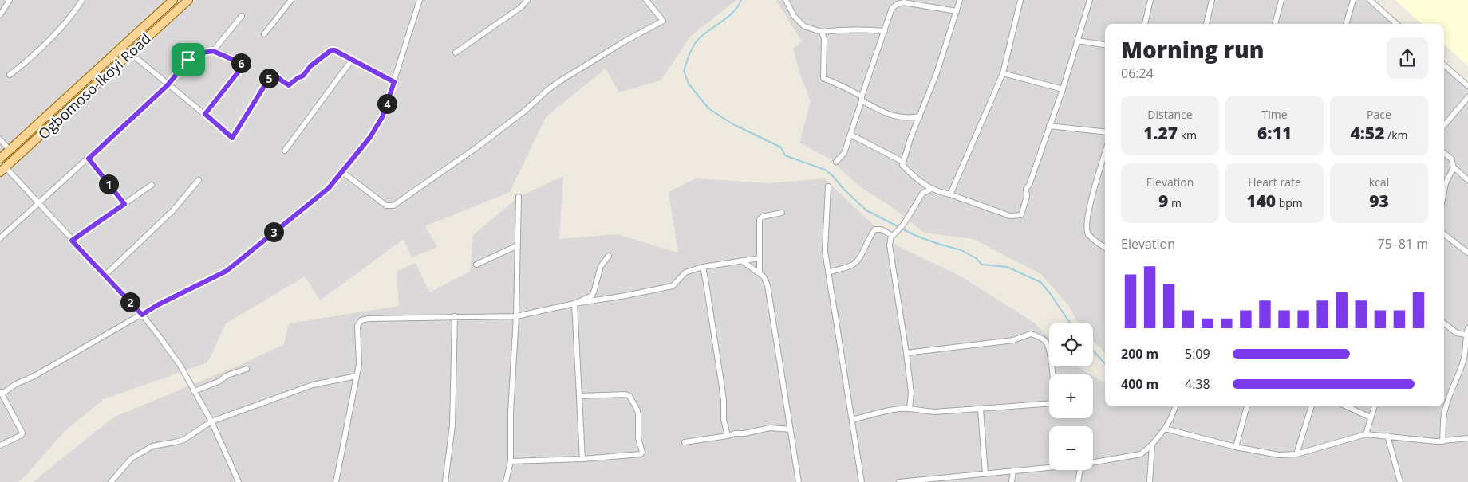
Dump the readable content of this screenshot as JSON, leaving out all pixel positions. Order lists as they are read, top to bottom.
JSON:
{
  "streets": {
    "main road": ["Ogbomoso-Ikoyi Road"]
  },
  "page": {
    "heading": ["Morning run", "06:24"],
    "pins": [
      "6",
      "5",
      "4",
      "1",
      "3",
      "2"
    ],
    "stats": [
      ["Distance", "1.27 km"],
      ["Time", "6:11"],
      ["Pace", "4:52 /km"],
      ["Elevation", "9 m"],
      ["Heart rate", "140 bpm"],
      ["kcal", "93"]
    ],
    "chart": ["Elevation", "75–81 m"],
    "map_buttons": ["+", "−"],
    "list": [
      {
        "name": "200 m",
        "note": "5:09"
      },
      {
        "name": "400 m",
        "note": "4:38"
      }
    ]
  }
}
